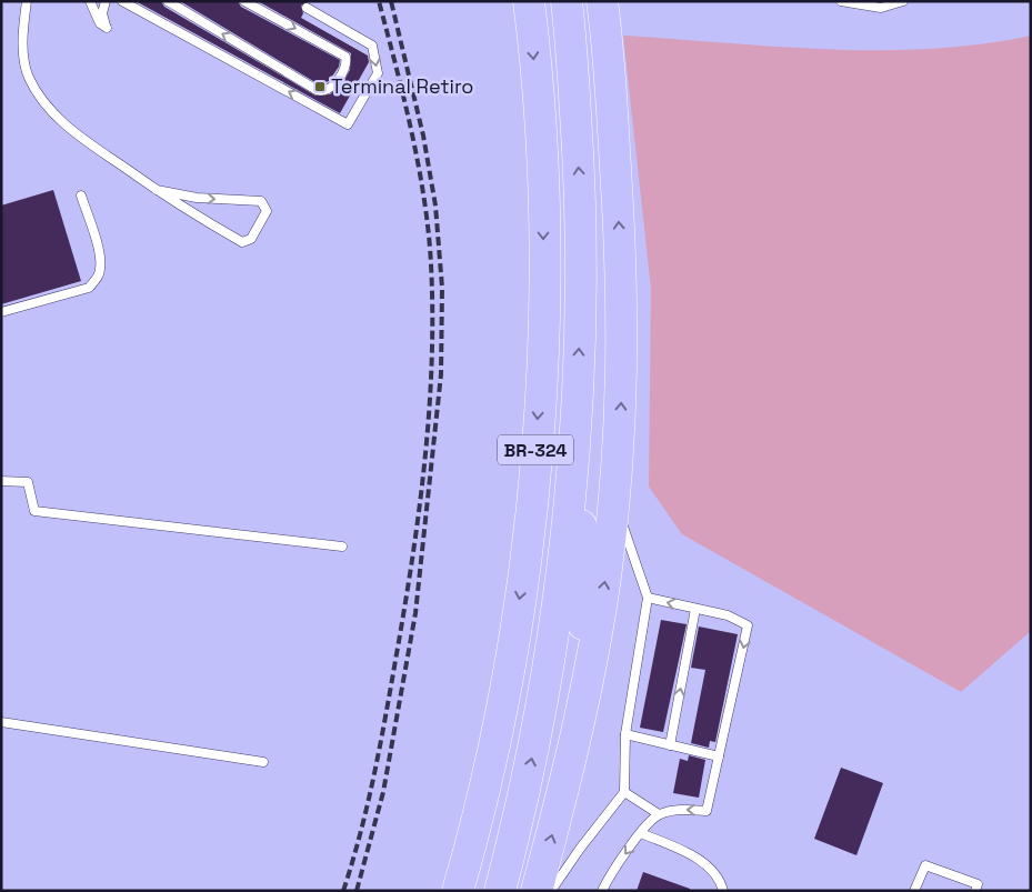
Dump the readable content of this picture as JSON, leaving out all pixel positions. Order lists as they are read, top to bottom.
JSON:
{
  "streets": {
    "highway": ["BR-324"]
  },
  "places": {
    "transit": ["Terminal Retiro"]
  }
}
